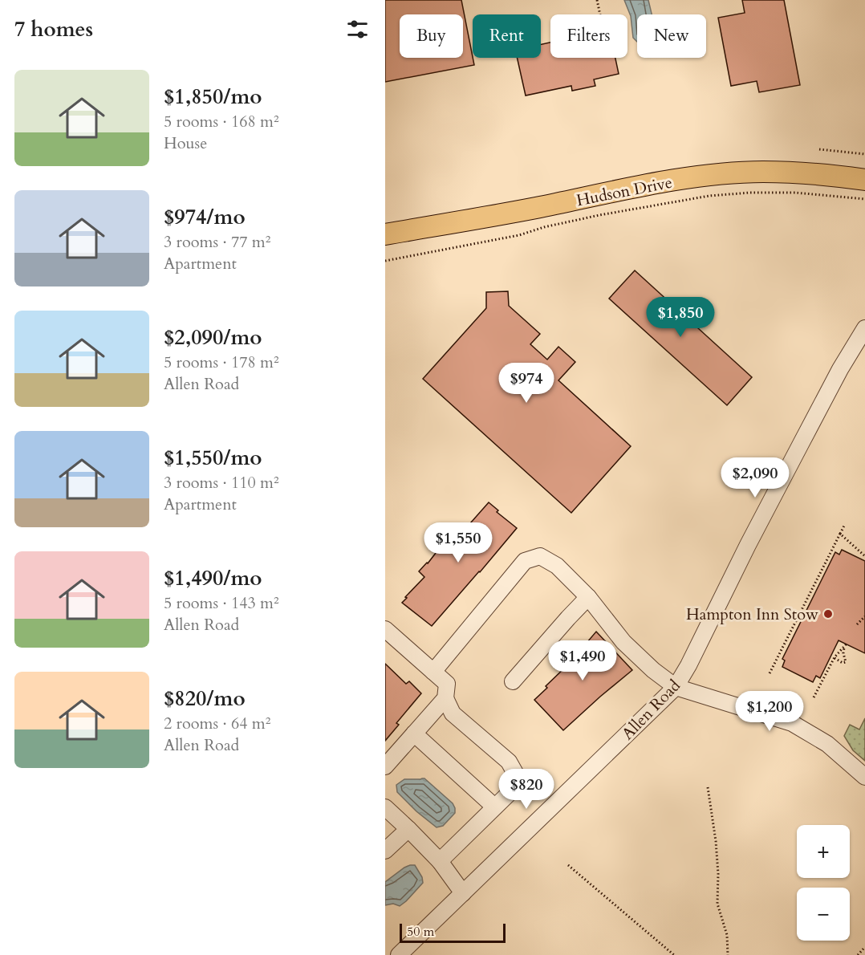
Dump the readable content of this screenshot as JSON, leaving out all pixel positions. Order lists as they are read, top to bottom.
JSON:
{
  "streets": {
    "main road": ["Hudson Drive"],
    "street": ["Allen Road"]
  },
  "places": ["Hampton Inn Stow"],
  "scale_bar": "50 m",
  "page": {
    "heading": "7 homes",
    "chip": [
      "Buy",
      "Rent",
      "Filters",
      "New"
    ],
    "list": [
      {
        "name": "$1,850/mo",
        "note": "5 rooms · 168 m² · House"
      },
      {
        "name": "$974/mo",
        "note": "3 rooms · 77 m² · Apartment"
      },
      {
        "name": "$2,090/mo",
        "note": "5 rooms · 178 m² · Allen Road"
      },
      {
        "name": "$1,550/mo",
        "note": "3 rooms · 110 m² · Apartment"
      },
      {
        "name": "$1,490/mo",
        "note": "5 rooms · 143 m² · Allen Road"
      },
      {
        "name": "$820/mo",
        "note": "2 rooms · 64 m² · Allen Road"
      }
    ],
    "price": [
      "$1,850",
      "$974",
      "$2,090",
      "$1,550",
      "$1,490",
      "$1,200",
      "$820"
    ],
    "map_buttons": ["+", "−"],
    "scale": "50 m"
  }
}
